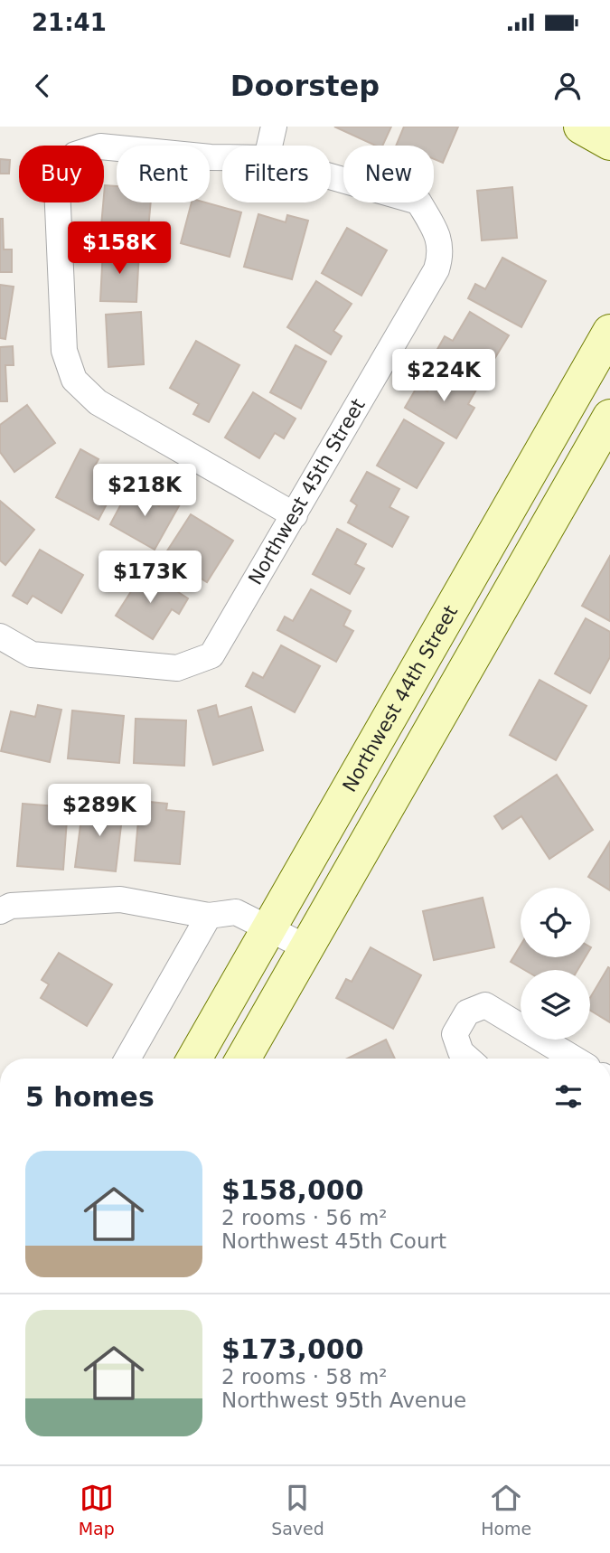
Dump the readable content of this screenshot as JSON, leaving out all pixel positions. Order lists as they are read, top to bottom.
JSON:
{
  "streets": {
    "street": ["Northwest 45th Street", "Northwest 44th Street"]
  },
  "page": {
    "status": "21:41",
    "header": "Doorstep",
    "chip": [
      "Buy",
      "Rent",
      "Filters",
      "New"
    ],
    "price": [
      "$158K",
      "$224K",
      "$218K",
      "$173K",
      "$289K"
    ],
    "heading": "5 homes",
    "list": [
      {
        "name": "$158,000",
        "note": "2 rooms · 56 m² · Northwest 45th Court"
      },
      {
        "name": "$173,000",
        "note": "2 rooms · 58 m² · Northwest 95th Avenue"
      }
    ],
    "tabs": ["Map", "Saved", "Home"]
  }
}
